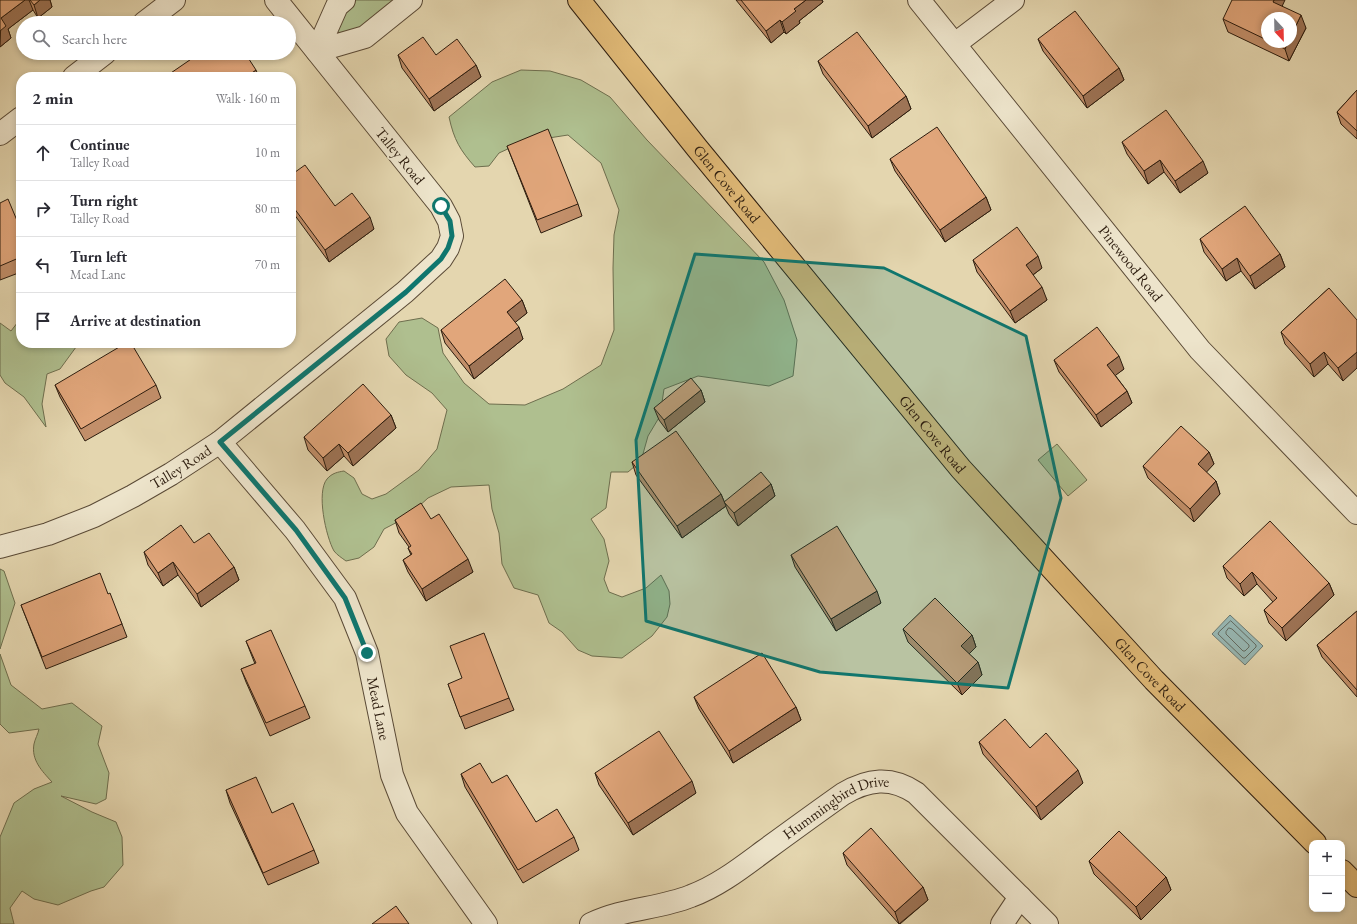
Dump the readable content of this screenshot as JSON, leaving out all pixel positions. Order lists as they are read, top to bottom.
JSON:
{
  "streets": {
    "main road": ["Glen Cove Road"],
    "street": [
      "Talley Road",
      "Pinewood Road",
      "Mead Lane",
      "Hummingbird Drive"
    ]
  },
  "crossings": [
    ["Talley Road", "Mead Lane"]
  ],
  "north": "bottom",
  "page": {
    "search": "Search here",
    "heading": ["2 min", "Walk · 160 m"],
    "list": [
      ["Continue", "Talley Road", "10 m"],
      ["Turn right", "Talley Road", "80 m"],
      ["Turn left", "Mead Lane", "70 m"],
      "Arrive at destination"
    ],
    "map_buttons": ["+", "−"]
  }
}
